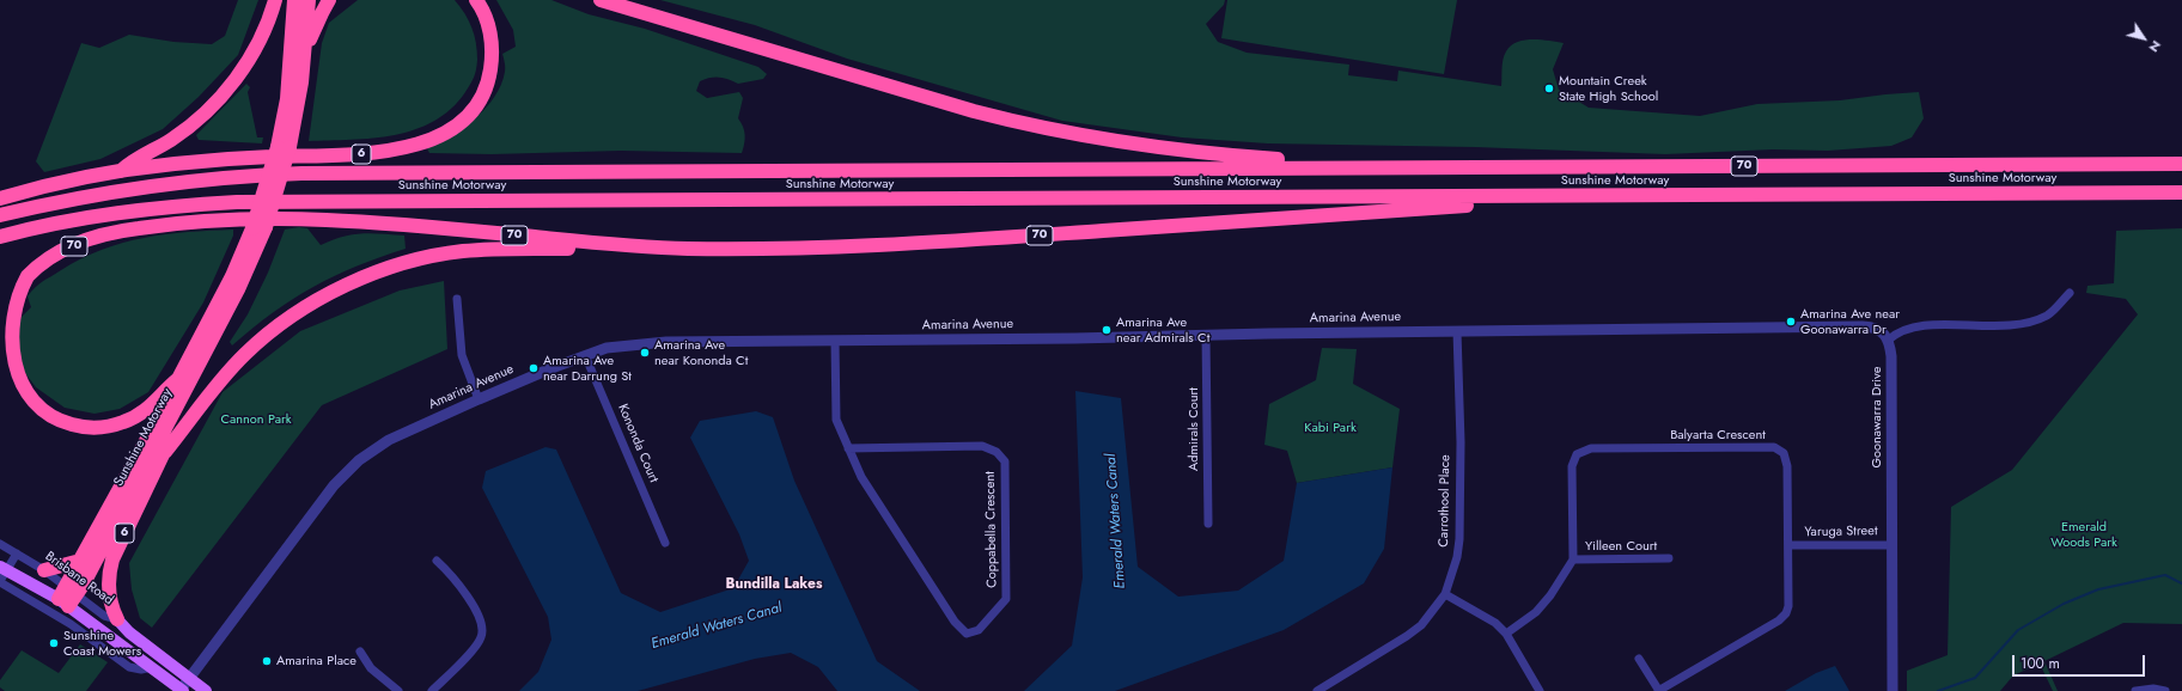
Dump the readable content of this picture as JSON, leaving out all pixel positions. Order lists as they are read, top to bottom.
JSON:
{
  "streets": {
    "highway": ["6", "70", "Sunshine Motorway"],
    "main road": ["Brisbane Road"],
    "street": [
      "Amarina Avenue",
      "Goonawarra Drive",
      "Admirals Court",
      "Balyarta Crescent",
      "Kononda Court",
      "Carrothool Place",
      "Coppabella Crescent",
      "Yaruga Street",
      "Yilleen Court"
    ]
  },
  "crossings": [
    ["6", "Sunshine Motorway"],
    ["6", "Brisbane Road"],
    ["70", "Sunshine Motorway"],
    ["Sunshine Motorway", "Brisbane Road"],
    ["Amarina Avenue", "Goonawarra Drive"],
    ["Amarina Avenue", "Admirals Court"],
    ["Amarina Avenue", "Kononda Court"],
    ["Amarina Avenue", "Carrothool Place"],
    ["Amarina Avenue", "Coppabella Crescent"],
    ["Amarina Avenue", "Brisbane Road"],
    ["Goonawarra Drive", "Yaruga Street"],
    ["Balyarta Crescent", "Yaruga Street"],
    ["Balyarta Crescent", "Yilleen Court"]
  ],
  "districts": ["Bundilla Lakes"],
  "water": ["Emerald Waters Canal"],
  "parks": ["Cannon Park", "Kabi Park", "Emerald Woods Park"],
  "places": [
    "Mountain Creek State High School",
    "Amarina Ave near Goonawarra Dr",
    "Amarina Ave near Admirals Ct",
    "Amarina Ave near Kononda Ct",
    "Amarina Ave near Darrung St",
    "Sunshine Coast Mowers",
    "Amarina Place"
  ],
  "scale_bar": "100 m",
  "north": "bottom right"
}
